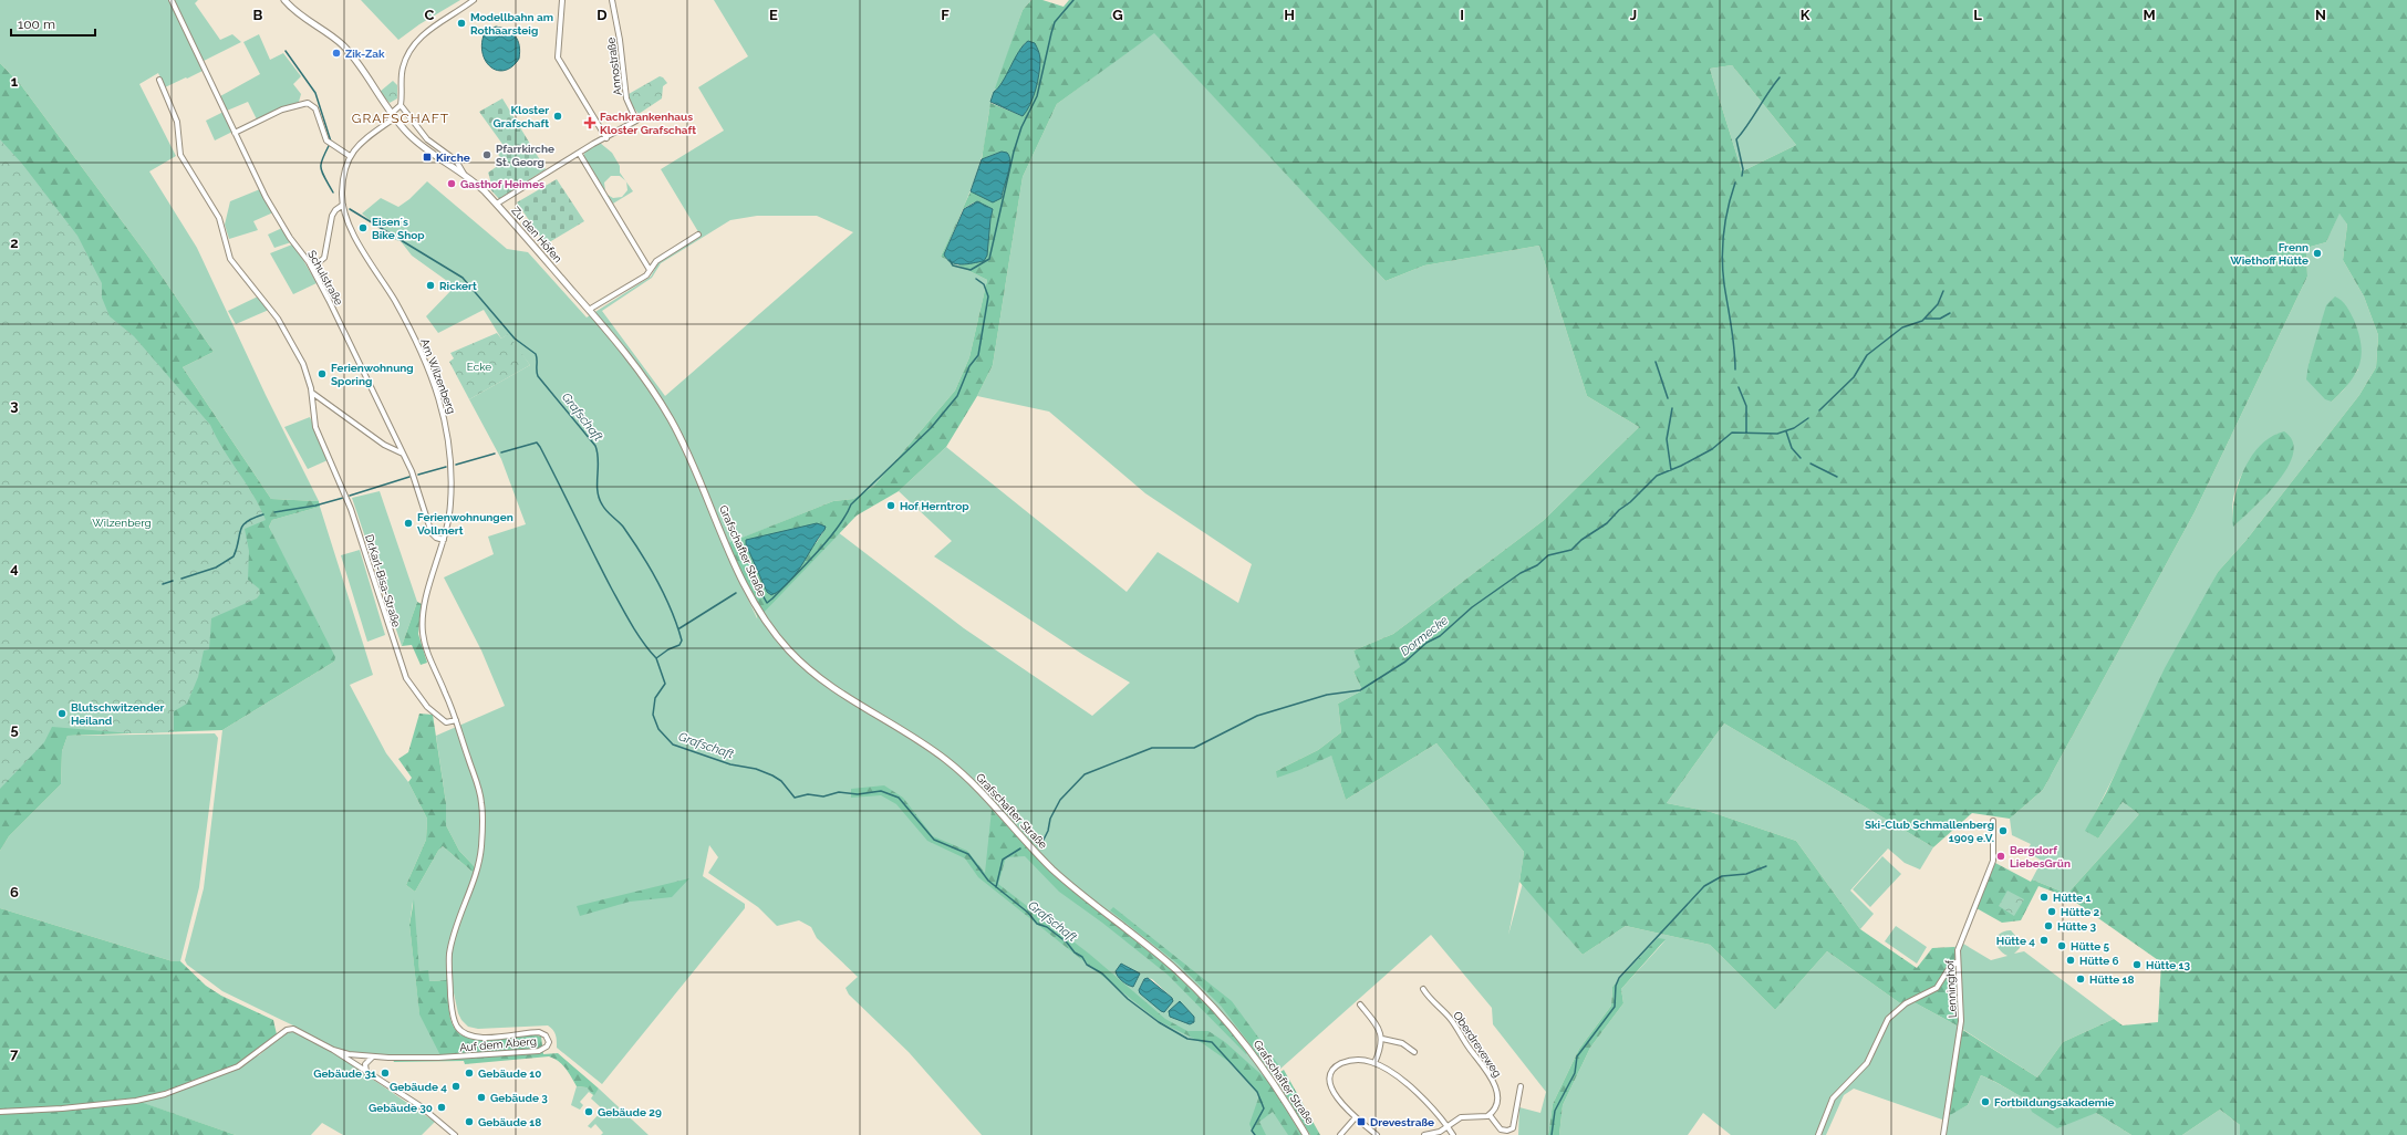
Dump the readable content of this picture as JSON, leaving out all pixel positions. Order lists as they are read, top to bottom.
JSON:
{
  "streets": {
    "street": [
      "Annostraße",
      "Zu den Höfen",
      "Schulstraße",
      "Am Wilzenberg",
      "Grafschafter Straße",
      "Dr.Karl-Bisa-Straße",
      "Lenninghof",
      "Auf dem Aberg",
      "Oberdreveweg"
    ]
  },
  "crossings": [
    ["Annostraße", "Zu den Höfen"],
    ["Zu den Höfen", "Am Wilzenberg"],
    ["Zu den Höfen", "Grafschafter Straße"],
    ["Schulstraße", "Am Wilzenberg"],
    ["Am Wilzenberg", "Dr.Karl-Bisa-Straße"],
    ["Am Wilzenberg", "Auf dem Aberg"]
  ],
  "districts": ["GRAFSCHAFT"],
  "water": ["Grafschaft", "Dormecke"],
  "parks": ["Ecke", "Wilzenberg"],
  "places": {
    "other": [
      "Modellbahn am Rothaarsteig",
      "Zik-Zak",
      "Kloster Grafschaft",
      "Pfarrkirche St. Georg",
      "Gasthof Heimes",
      "Eisen´s Bike Shop",
      "Frenn Wiethoff Hütte",
      "Rickert",
      "Ferienwohnung Sporing",
      "Hof Herntrop",
      "Ferienwohnungen Vollmert",
      "Blutschwitzender Heiland",
      "Ski-Club Schmallenberg 1909 e.V.",
      "Bergdorf LiebesGrün",
      "Hütte 1",
      "Hütte 2",
      "Hütte 3",
      "Hütte 4",
      "Hütte 5",
      "Hütte 6",
      "Hütte 13",
      "Hütte 18",
      "Gebäude 31",
      "Gebäude 10",
      "Gebäude 4",
      "Gebäude 3",
      "Fortbildungsakademie",
      "Gebäude 30",
      "Gebäude 29",
      "Gebäude 18"
    ],
    "health": ["Fachkrankenhaus Kloster Grafschaft"],
    "transit": ["Kirche", "Drevestraße"]
  },
  "scale_bar": "100 m",
  "grid": {
    "columns": [
      "B",
      "C",
      "D",
      "E",
      "F",
      "G",
      "H",
      "I",
      "J",
      "K",
      "L",
      "M",
      "N"
    ],
    "rows": [
      "1",
      "2",
      "3",
      "4",
      "5",
      "6",
      "7"
    ]
  }
}
